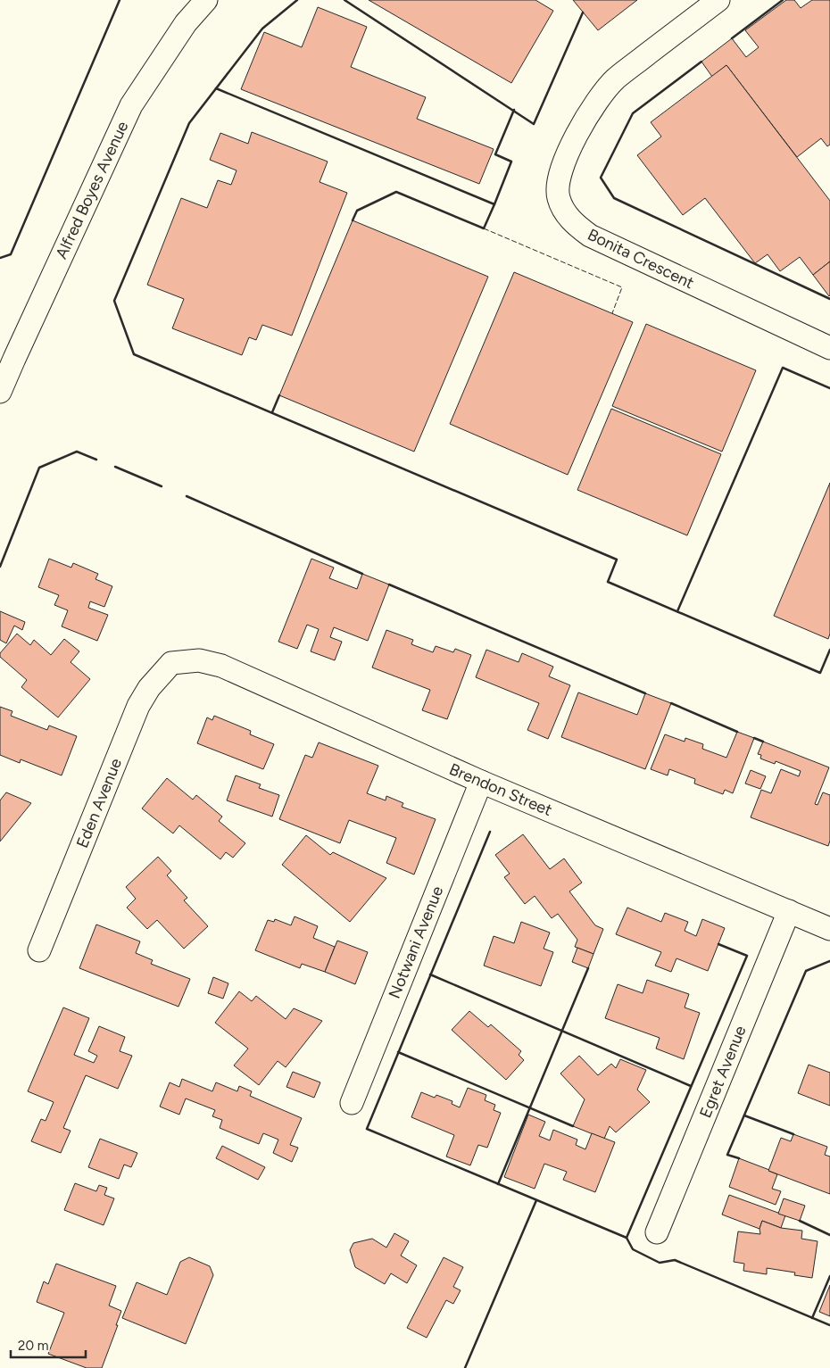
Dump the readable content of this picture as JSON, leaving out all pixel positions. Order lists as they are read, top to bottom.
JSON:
{
  "streets": {
    "street": [
      "Alfred Boyes Avenue",
      "Bonita Crescent",
      "Brendon Street",
      "Eden Avenue",
      "Notwani Avenue",
      "Egret Avenue"
    ]
  },
  "crossings": [
    ["Brendon Street", "Eden Avenue"],
    ["Brendon Street", "Notwani Avenue"],
    ["Brendon Street", "Egret Avenue"]
  ],
  "scale_bar": "20 m"
}
